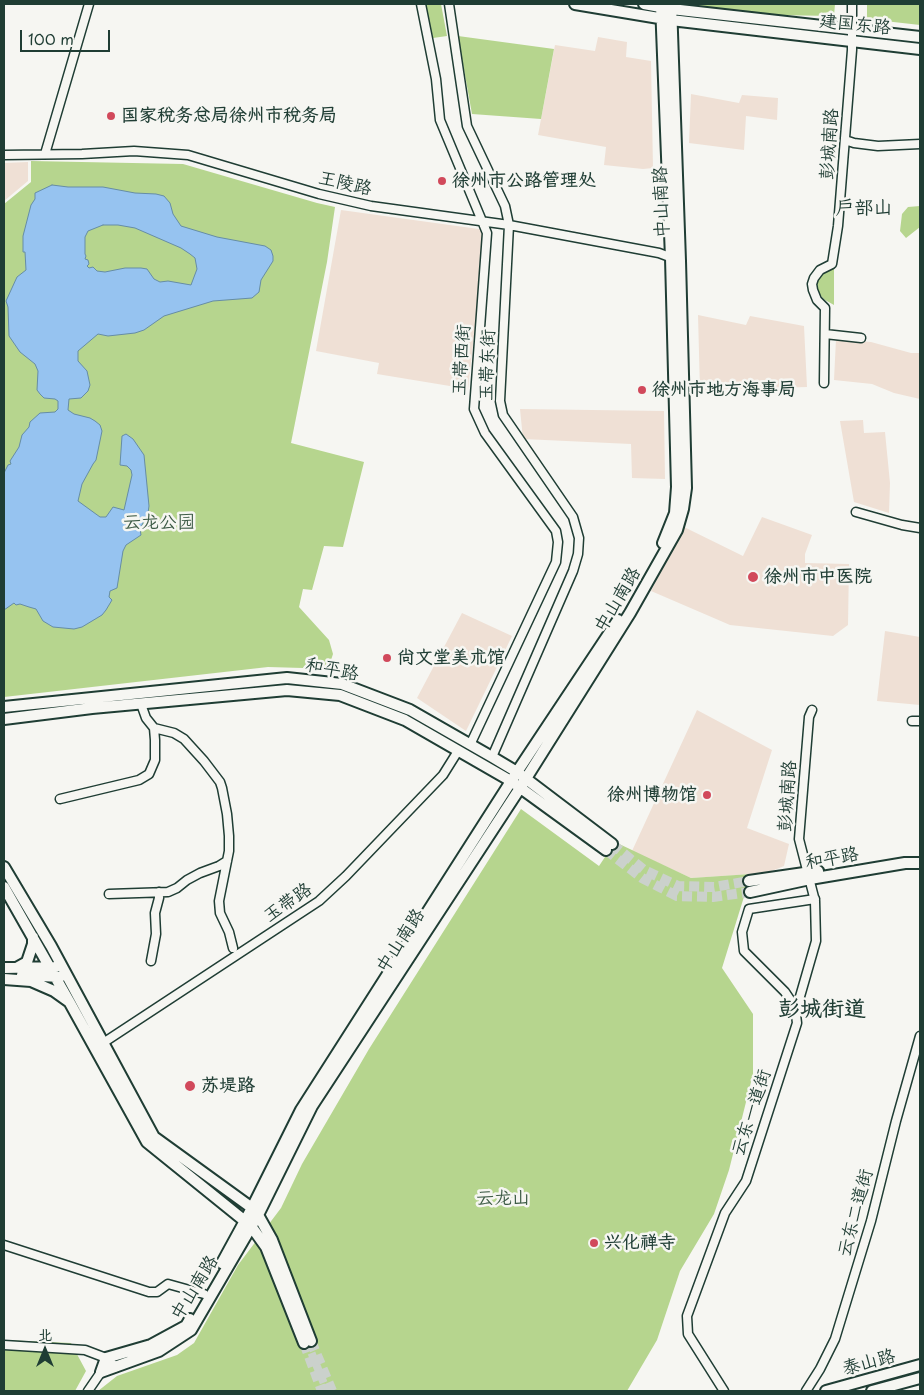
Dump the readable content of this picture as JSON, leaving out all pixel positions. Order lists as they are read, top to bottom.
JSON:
{
  "streets": {
    "main road": [
      "建国东路",
      "中山南路",
      "和平路",
      "泰山路"
    ],
    "street": [
      "彭城南路",
      "王陵路",
      "玉带西街",
      "玉带东街",
      "玉带路",
      "云东一道街",
      "云东二道街"
    ]
  },
  "crossings": [
    ["建国东路", "彭城南路"],
    ["建国东路", "中山南路"],
    ["彭城南路", "和平路"],
    ["彭城南路", "云东一道街"],
    ["王陵路", "中山南路"],
    ["王陵路", "玉带西街"],
    ["王陵路", "玉带东街"],
    ["中山南路", "和平路"],
    ["玉带西街", "和平路"],
    ["玉带东街", "和平路"],
    ["和平路", "玉带路"]
  ],
  "districts": ["户部山", "彭城街道"],
  "parks": ["云龙公园", "云龙山"],
  "places": [
    "国家税务总局徐州市税务局",
    "徐州市公路管理处",
    "徐州市地方海事局",
    "徐州市中医院",
    "尚文堂美术馆",
    "徐州博物馆",
    "苏堤路",
    "兴化禅寺"
  ],
  "scale_bar": "100 m",
  "north": "top"
}
